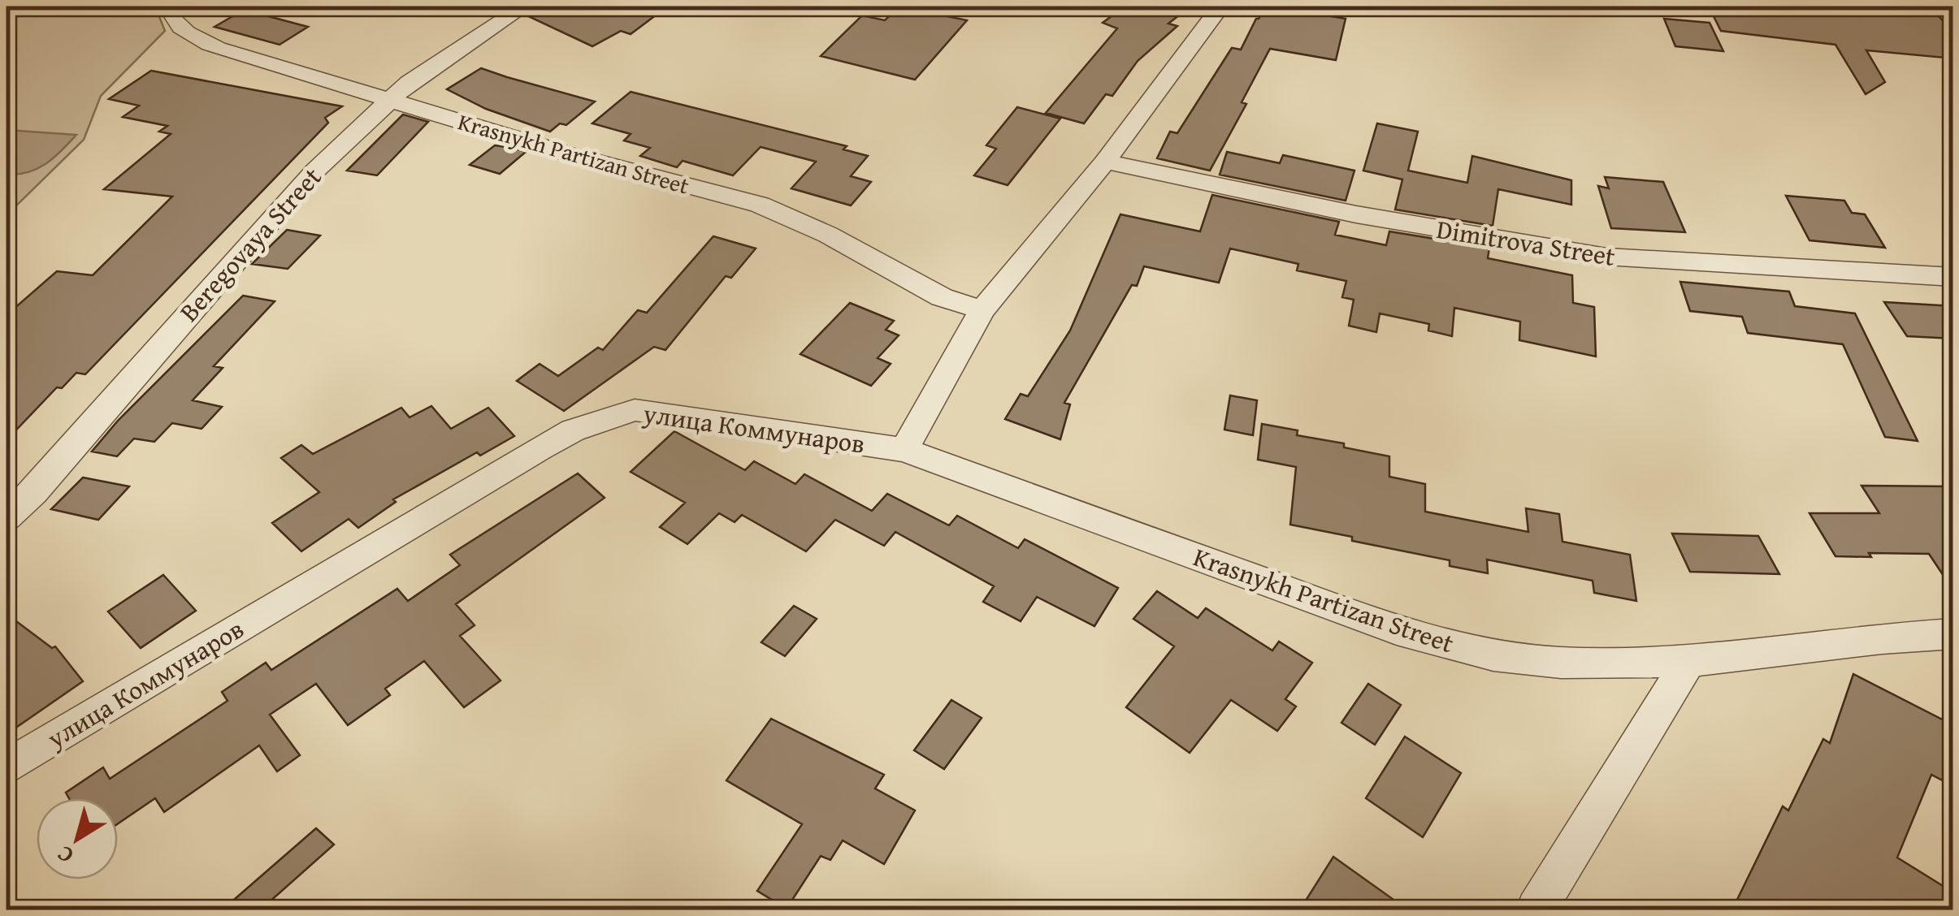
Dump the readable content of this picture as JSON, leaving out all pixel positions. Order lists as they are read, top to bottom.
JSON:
{
  "streets": {
    "street": [
      "Krasnykh Partizan Street",
      "Dimitrova Street",
      "Beregovaya Street",
      "улица Коммунаров"
    ]
  },
  "crossings": [
    ["Krasnykh Partizan Street", "Beregovaya Street"],
    ["Krasnykh Partizan Street", "улица Коммунаров"]
  ],
  "north": "bottom left"
}
